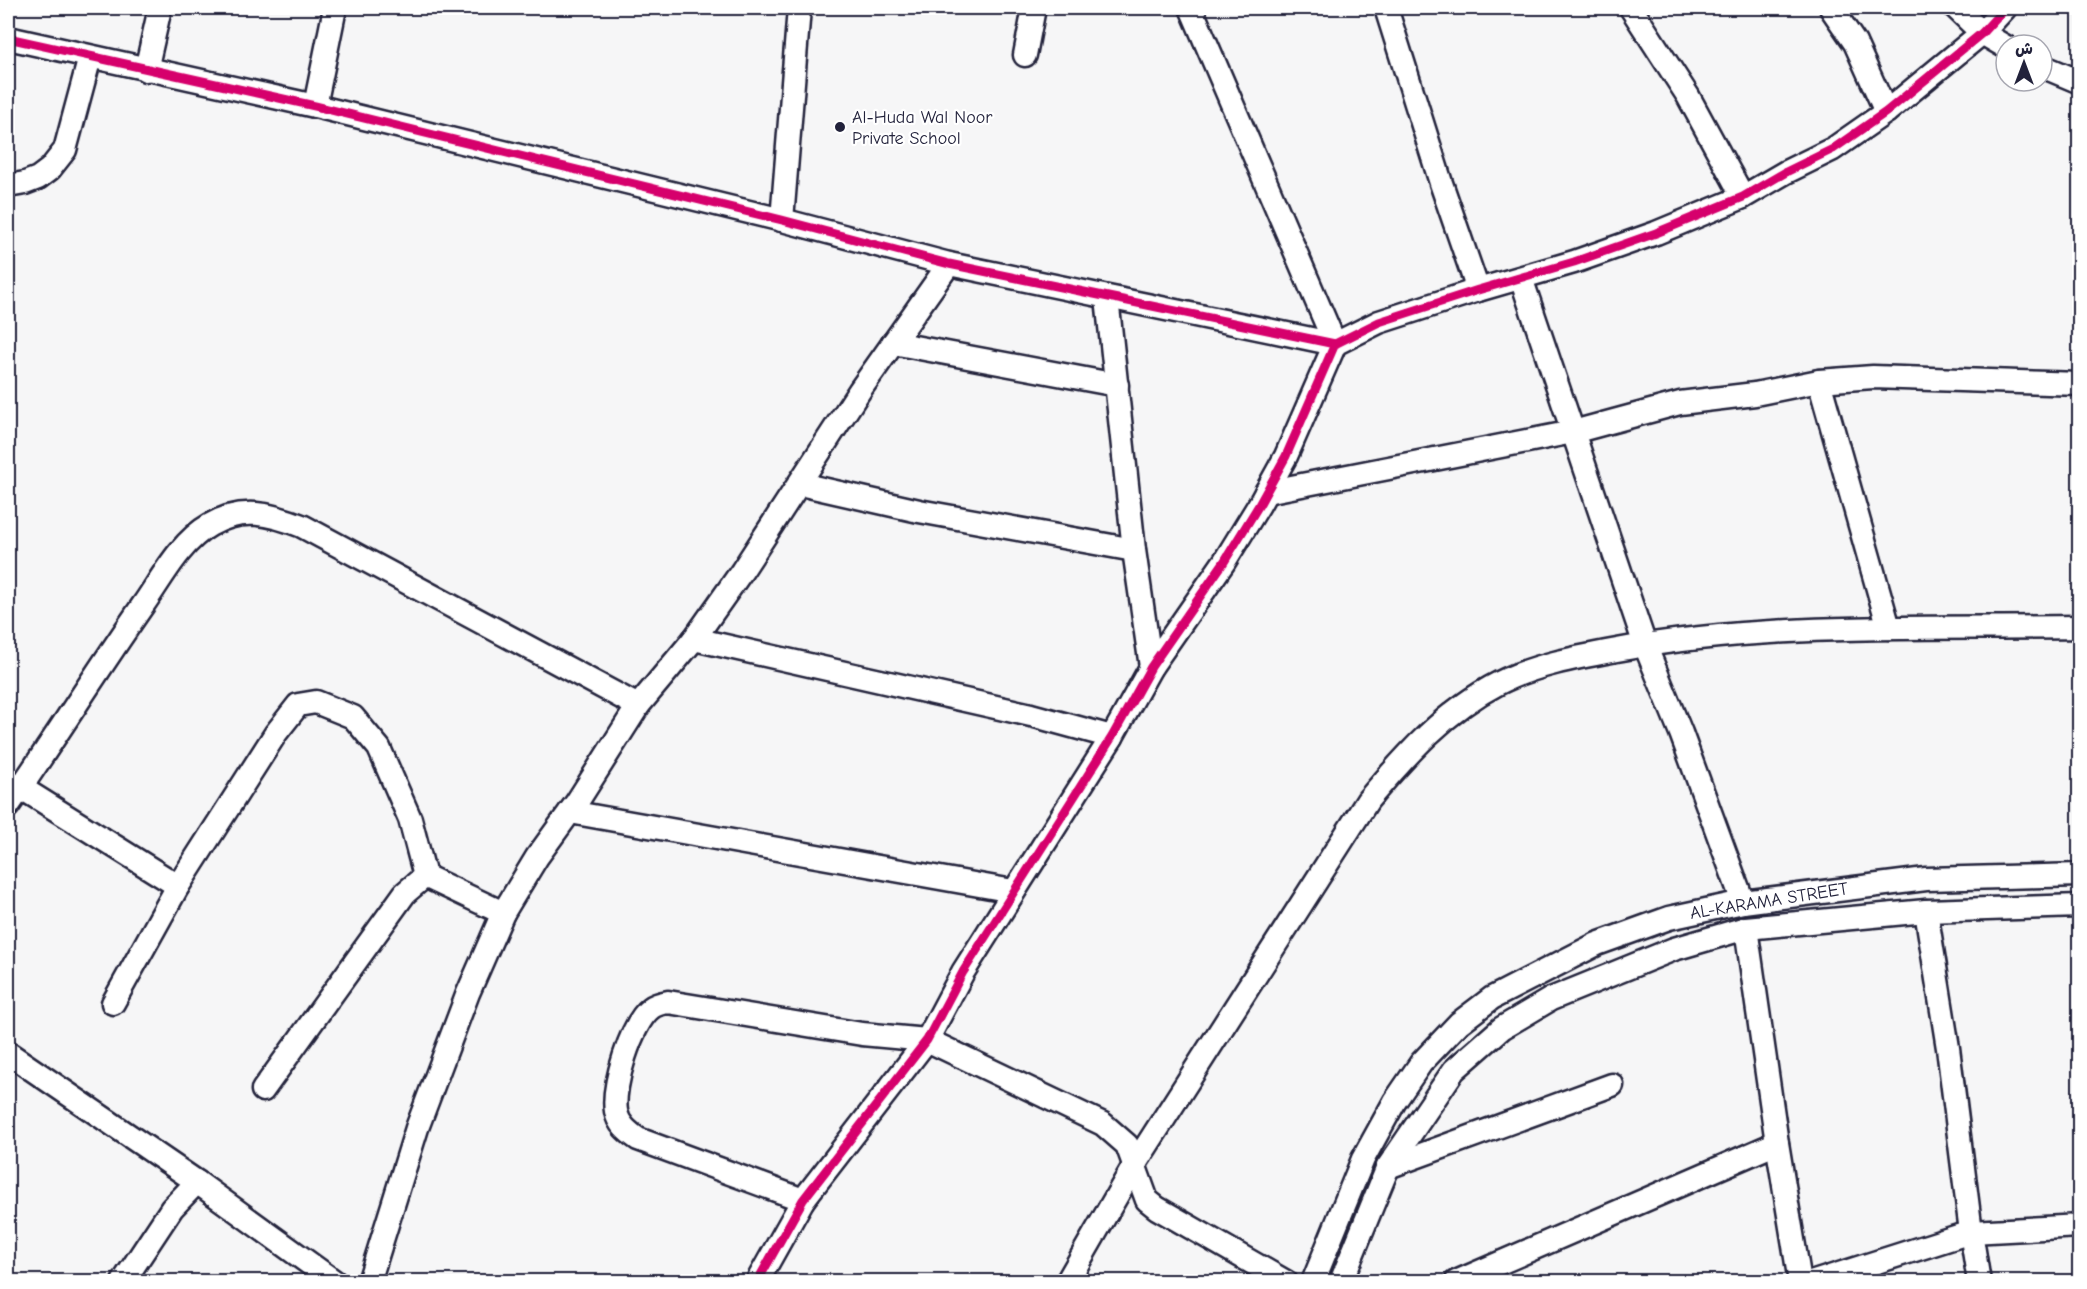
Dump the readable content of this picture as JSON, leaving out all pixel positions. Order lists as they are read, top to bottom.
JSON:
{
  "streets": {
    "street": ["AL-KARAMA STREET"]
  },
  "places": ["Al-Huda Wal Noor Private School"],
  "north": "top"
}
